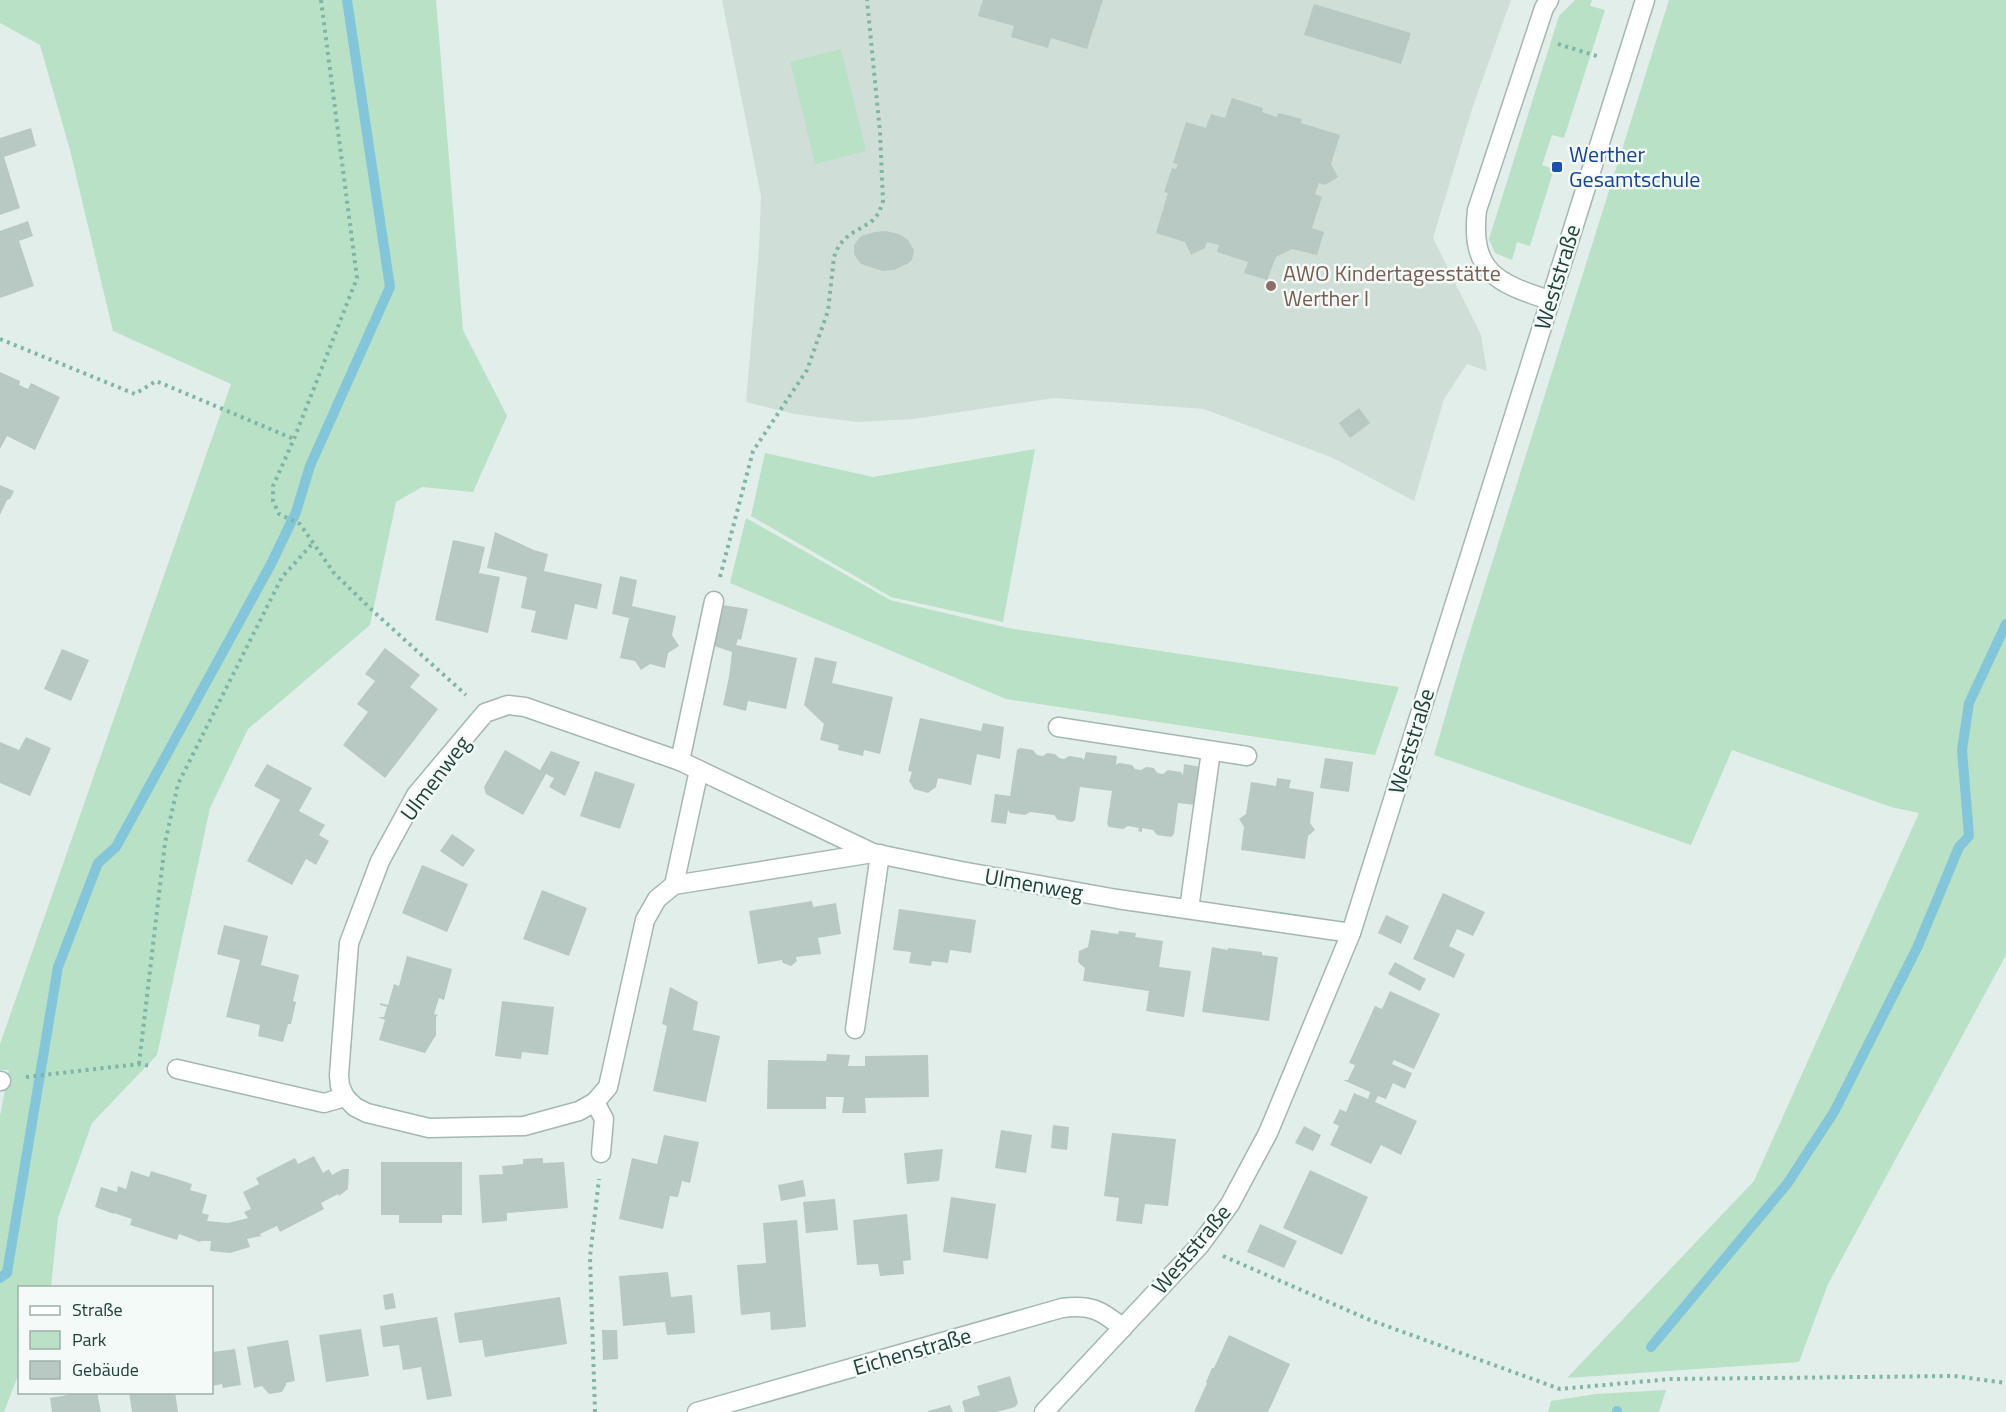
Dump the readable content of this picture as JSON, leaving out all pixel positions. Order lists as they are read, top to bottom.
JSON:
{
  "streets": {
    "street": ["Weststraße", "Ulmenweg", "Eichenstraße"]
  },
  "crossings": [
    ["Weststraße", "Ulmenweg"],
    ["Weststraße", "Eichenstraße"]
  ],
  "places": {
    "transit": ["Werther Gesamtschule"],
    "other": ["AWO Kindertagesstätte Werther I"]
  },
  "legend": ["Straße", "Park", "Gebäude"]
}
